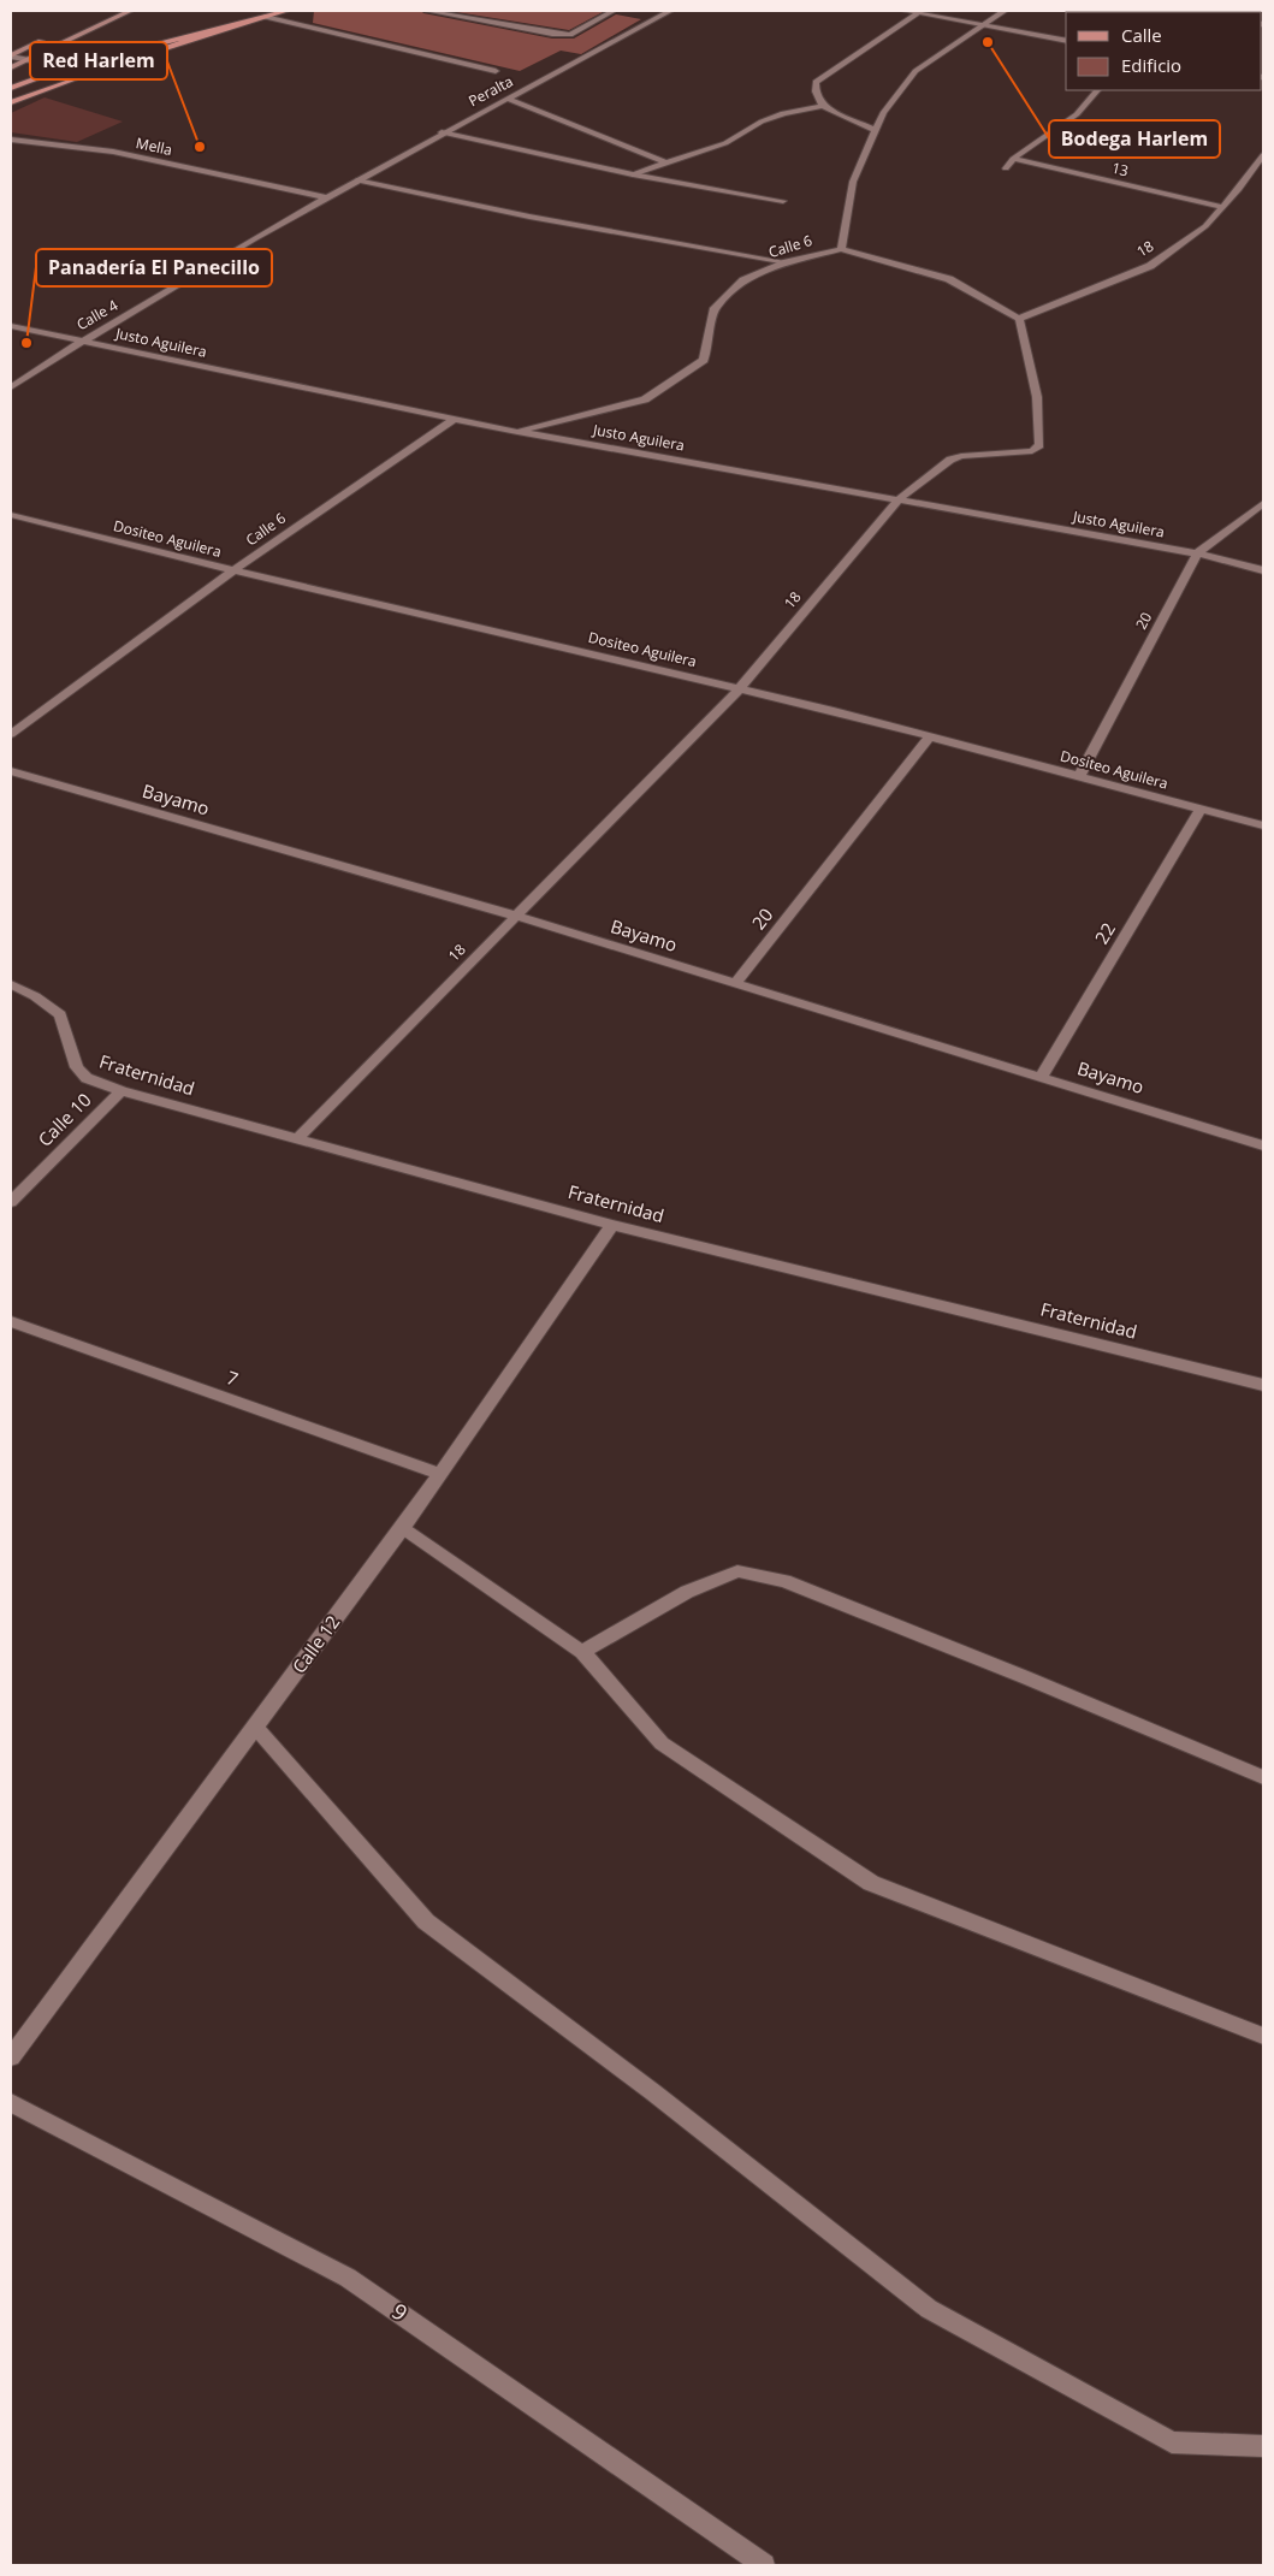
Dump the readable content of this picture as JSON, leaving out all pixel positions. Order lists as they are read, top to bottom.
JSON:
{
  "streets": {
    "street": [
      "Peralta",
      "Mella",
      "13",
      "Calle 6",
      "18",
      "Calle 4",
      "Justo Aguilera",
      "Dositeo Aguilera",
      "20",
      "Bayamo",
      "22",
      "Fraternidad",
      "Calle 10",
      "7",
      "Calle 12",
      "9"
    ]
  },
  "crossings": [
    ["Peralta", "Mella"],
    ["Peralta", "Calle 4"],
    ["Mella", "Calle 4"],
    ["13", "18"],
    ["Calle 6", "Justo Aguilera"],
    ["Calle 6", "Dositeo Aguilera"],
    ["18", "Justo Aguilera"],
    ["18", "Dositeo Aguilera"],
    ["18", "Bayamo"],
    ["18", "Fraternidad"],
    ["Calle 4", "Justo Aguilera"],
    ["Justo Aguilera", "20"],
    ["Dositeo Aguilera", "20"],
    ["Dositeo Aguilera", "22"],
    ["20", "Bayamo"],
    ["Bayamo", "22"],
    ["Fraternidad", "Calle 10"],
    ["Fraternidad", "Calle 12"],
    ["7", "Calle 12"]
  ],
  "places": ["Bodega Harlem", "Red Harlem", "Panadería El Panecillo"],
  "legend": ["Calle", "Edificio"]
}
